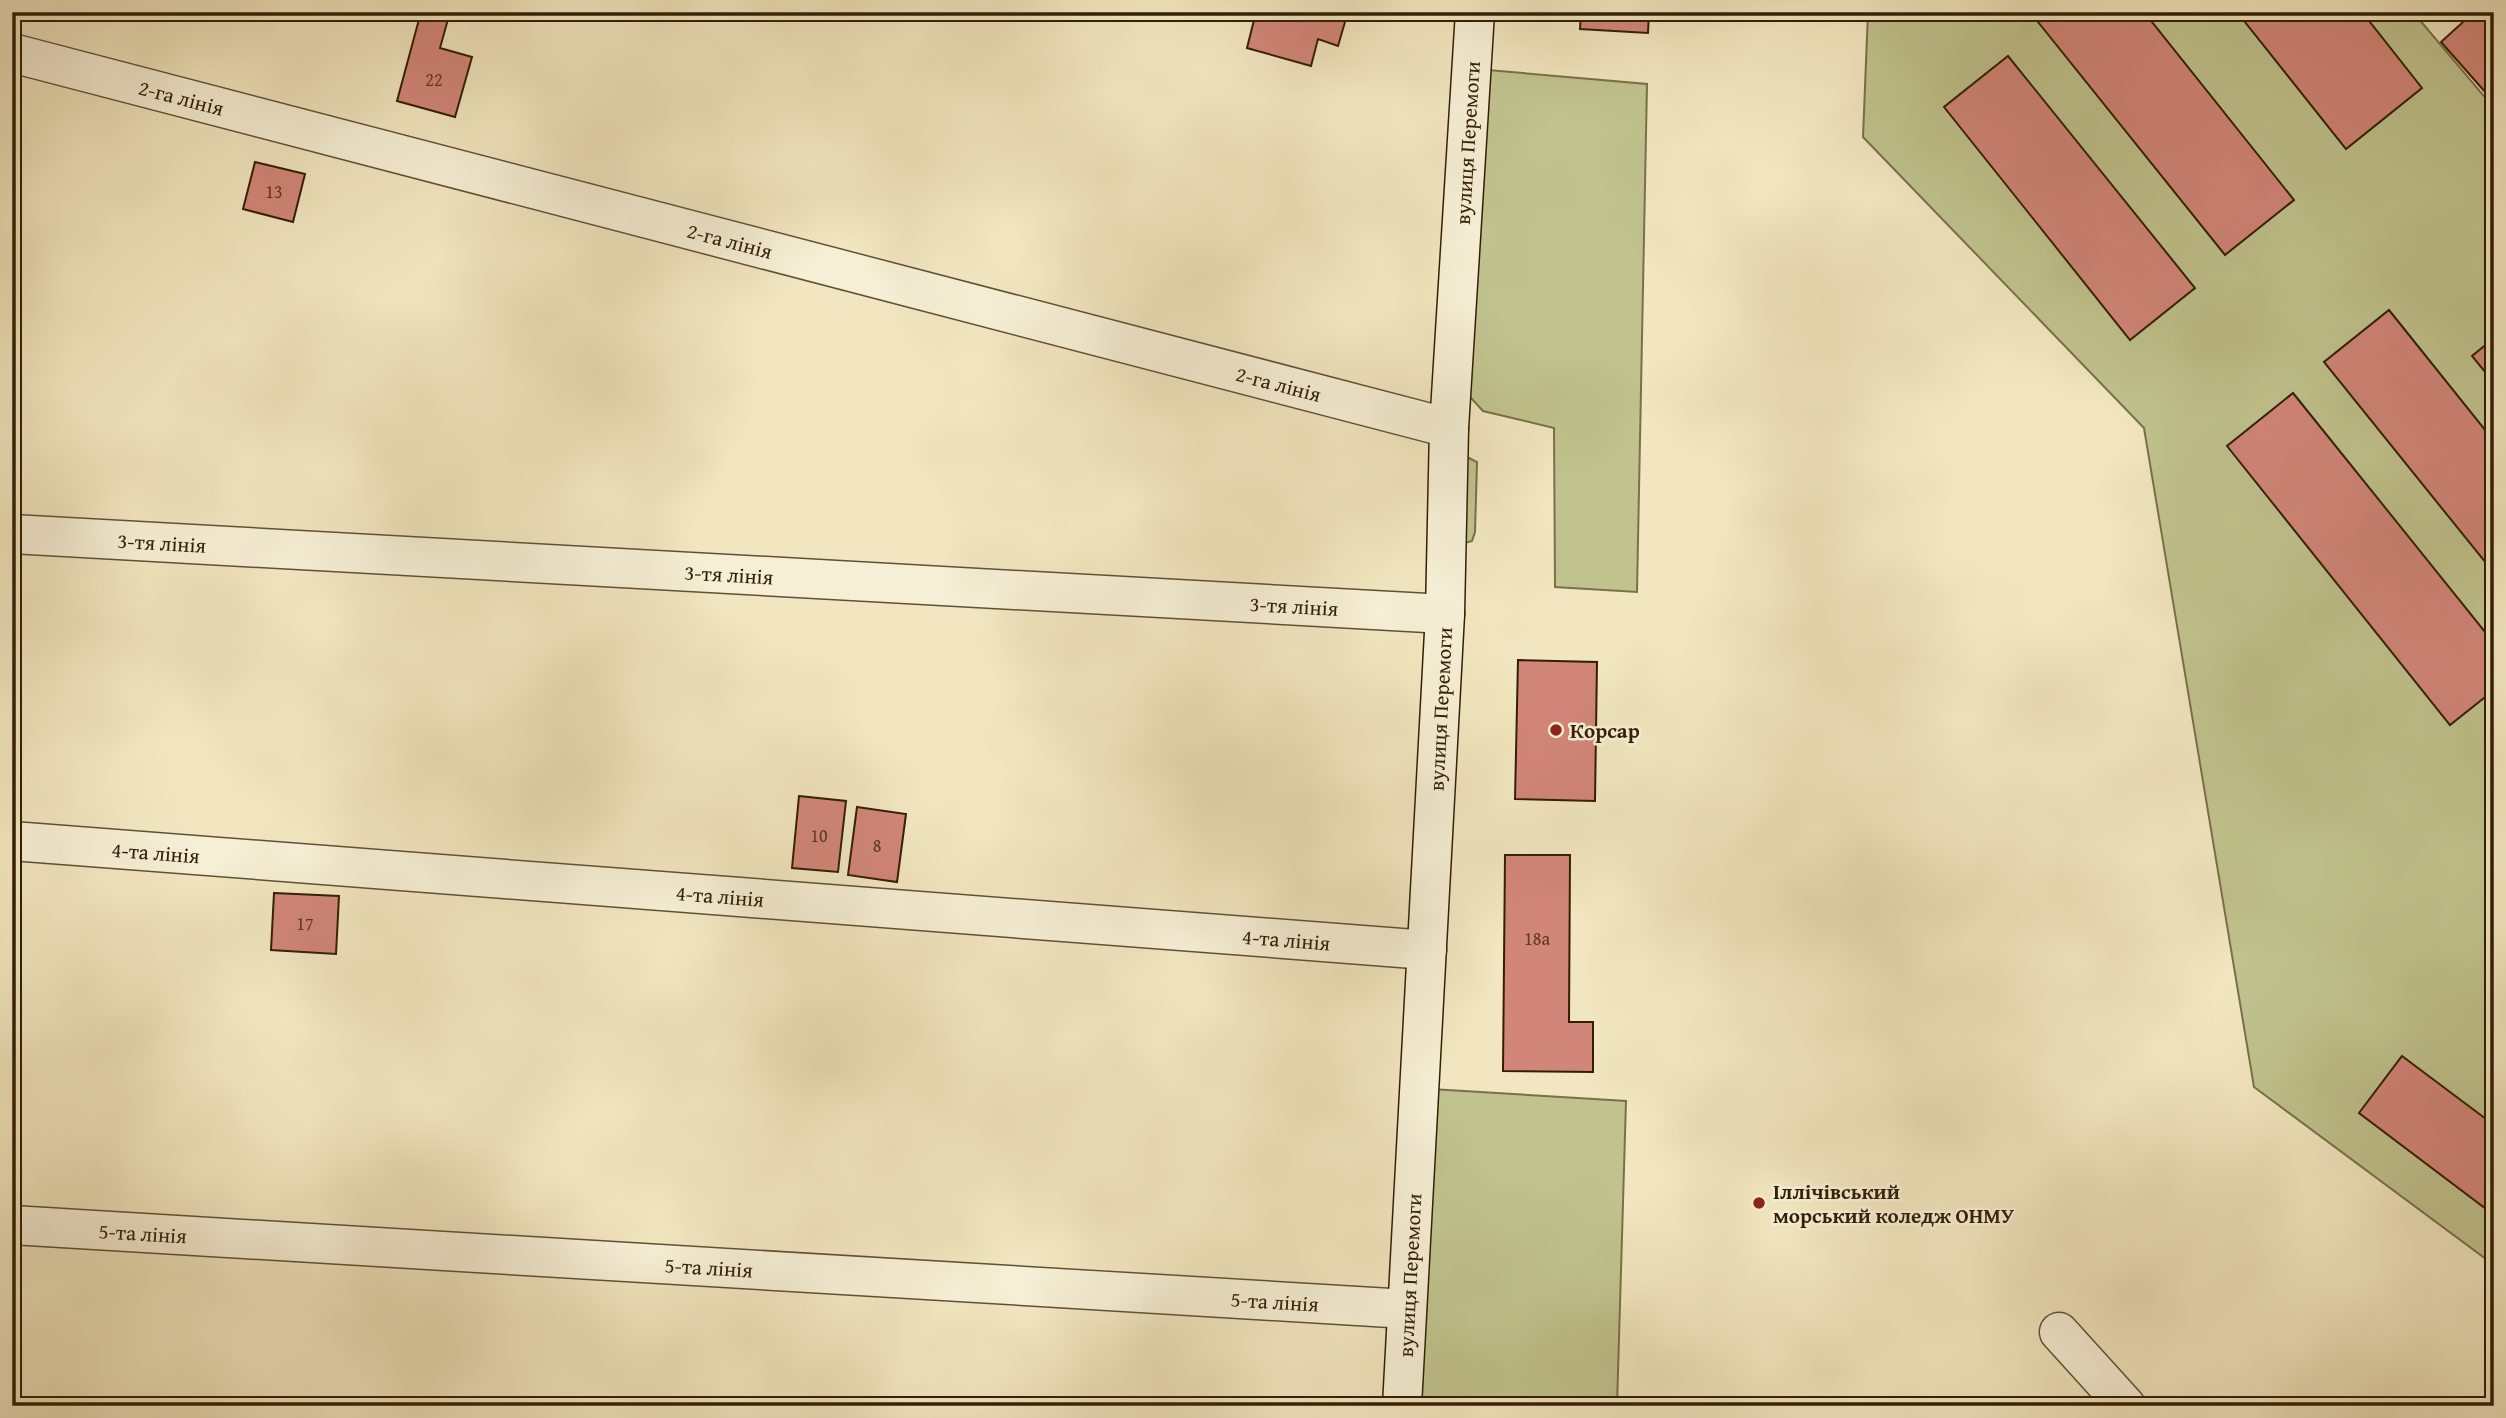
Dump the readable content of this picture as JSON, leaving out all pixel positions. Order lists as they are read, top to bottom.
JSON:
{
  "streets": {
    "street": [
      "2-га лінія",
      "вулиця Перемоги",
      "3-тя лінія",
      "4-та лінія",
      "5-та лінія"
    ]
  },
  "crossings": [
    ["2-га лінія", "вулиця Перемоги"],
    ["вулиця Перемоги", "3-тя лінія"],
    ["вулиця Перемоги", "4-та лінія"],
    ["вулиця Перемоги", "5-та лінія"]
  ],
  "places": ["Корсар", "Іллічівський морський коледж ОНМУ"],
  "house_numbers": [
    "22",
    "13",
    "10",
    "8",
    "17",
    "18а"
  ]
}
